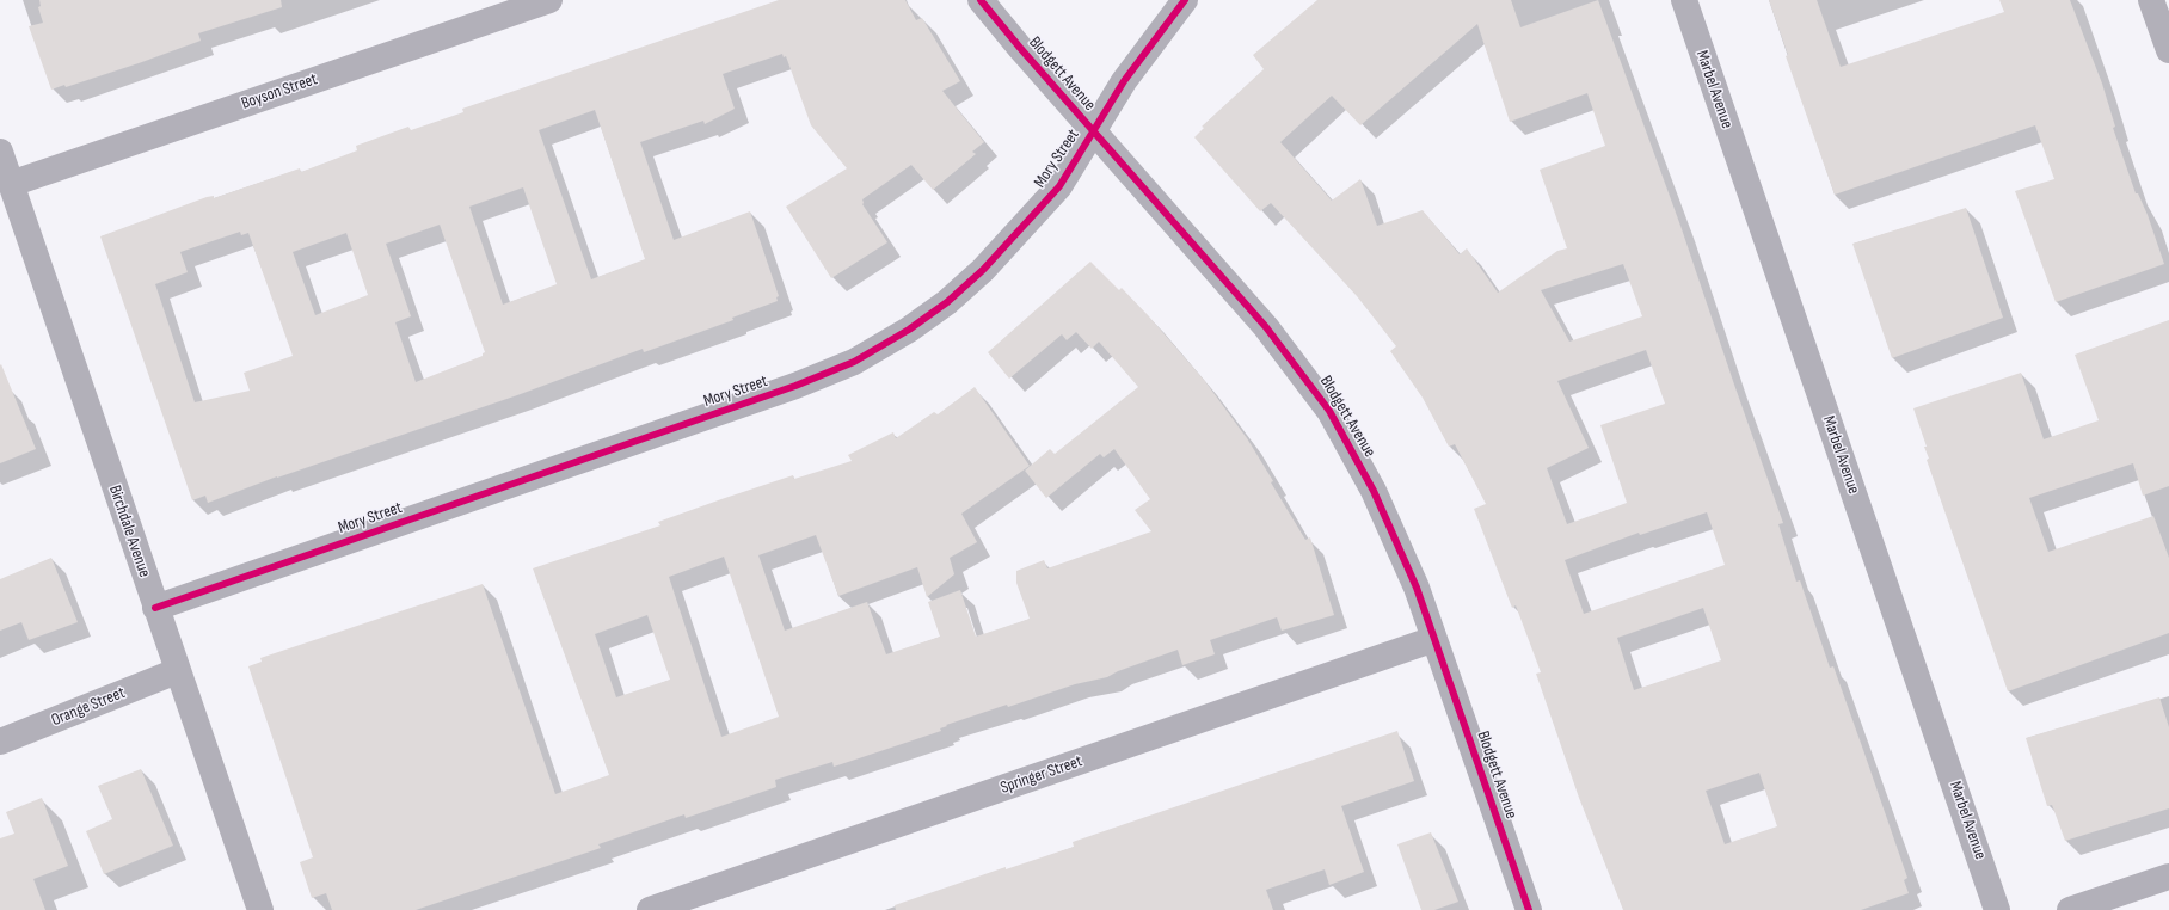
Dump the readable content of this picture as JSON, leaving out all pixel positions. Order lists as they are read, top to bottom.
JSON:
{
  "streets": {
    "street": [
      "Blodgett Avenue",
      "Marbel Avenue",
      "Boyson Street",
      "Mory Street",
      "Birchdale Avenue",
      "Orange Street",
      "Springer Street"
    ]
  },
  "crossings": [
    ["Blodgett Avenue", "Mory Street"],
    ["Blodgett Avenue", "Springer Street"],
    ["Boyson Street", "Birchdale Avenue"],
    ["Mory Street", "Birchdale Avenue"],
    ["Birchdale Avenue", "Orange Street"]
  ]
}
